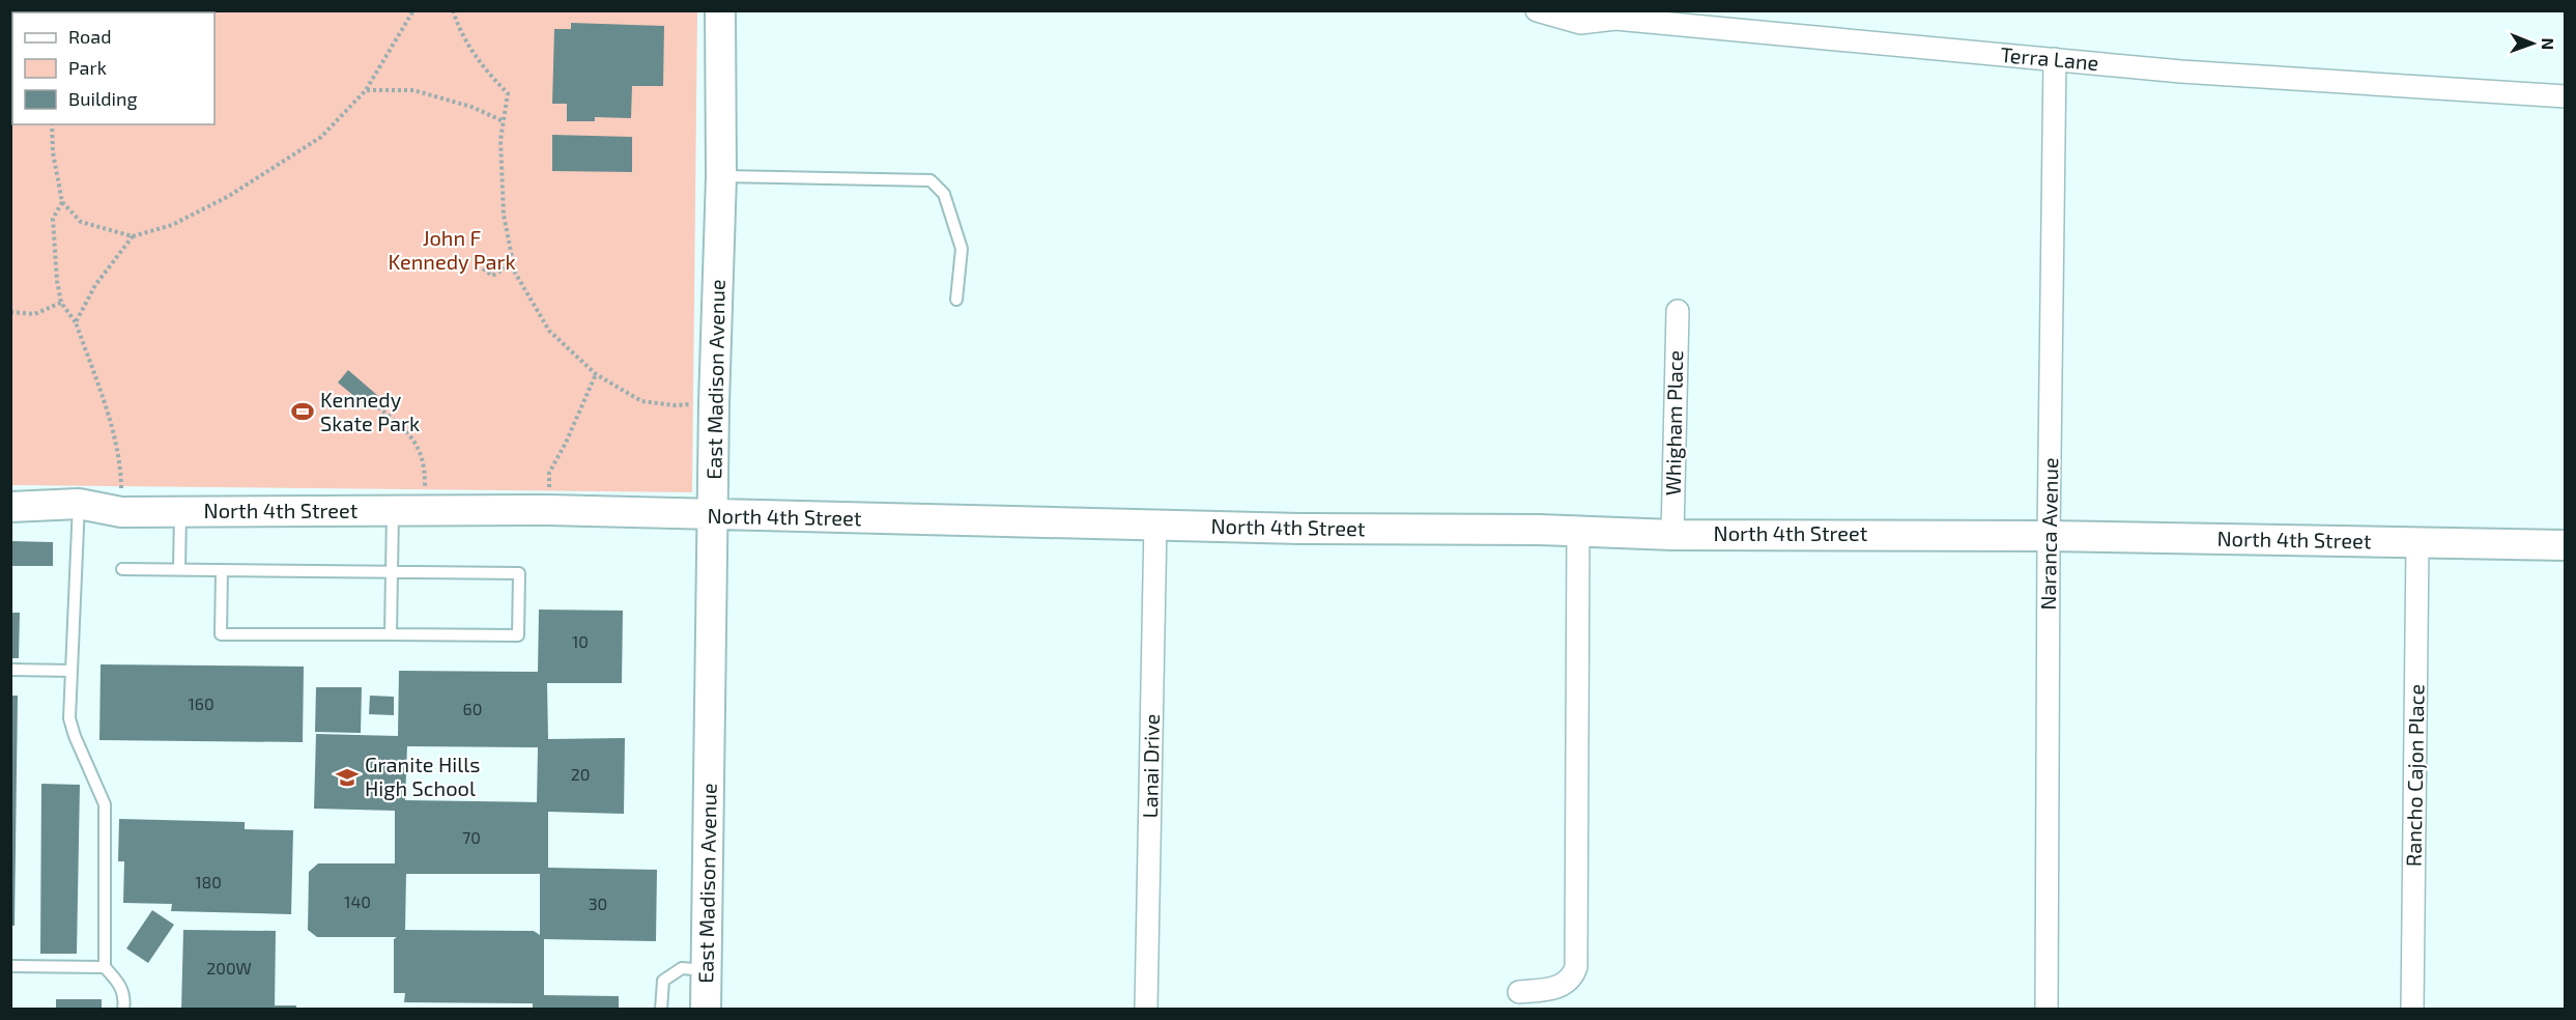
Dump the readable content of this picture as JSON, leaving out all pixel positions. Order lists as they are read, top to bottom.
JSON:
{
  "streets": {
    "street": [
      "Terra Lane",
      "East Madison Avenue",
      "Whigham Place",
      "North 4th Street",
      "Naranca Avenue",
      "Lanai Drive",
      "Rancho Cajon Place"
    ]
  },
  "crossings": [
    ["Terra Lane", "Naranca Avenue"],
    ["East Madison Avenue", "North 4th Street"],
    ["Whigham Place", "North 4th Street"],
    ["North 4th Street", "Naranca Avenue"],
    ["North 4th Street", "Lanai Drive"],
    ["North 4th Street", "Rancho Cajon Place"]
  ],
  "parks": ["John F Kennedy Park"],
  "places": {
    "sports": ["Kennedy Skate Park"],
    "school or university": ["Granite Hills High School"]
  },
  "house_numbers": [
    "10",
    "160",
    "60",
    "20",
    "70",
    "180",
    "140",
    "30",
    "200W"
  ],
  "legend": ["Road", "Park", "Building"],
  "north": "right"
}
